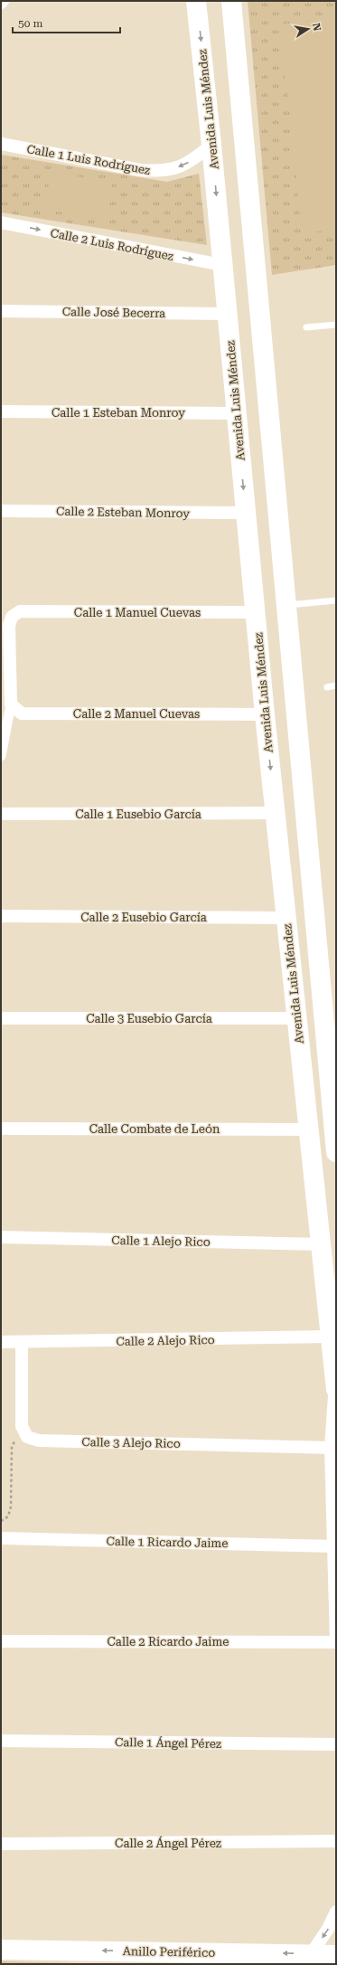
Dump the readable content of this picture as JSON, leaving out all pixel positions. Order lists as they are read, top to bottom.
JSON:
{
  "streets": {
    "main road": ["Avenida Luis Méndez", "Anillo Periférico"],
    "street": [
      "Calle 1 Luis Rodríguez",
      "Calle 2 Luis Rodríguez",
      "Calle José Becerra",
      "Calle 1 Esteban Monroy",
      "Calle 2 Esteban Monroy",
      "Calle 1 Manuel Cuevas",
      "Calle 2 Manuel Cuevas",
      "Calle 1 Eusebio García",
      "Calle 2 Eusebio García",
      "Calle 3 Eusebio García",
      "Calle Combate de León",
      "Calle 1 Alejo Rico",
      "Calle 2 Alejo Rico",
      "Calle 3 Alejo Rico",
      "Calle 1 Ricardo Jaime",
      "Calle 2 Ricardo Jaime",
      "Calle 1 Ángel Pérez",
      "Calle 2 Ángel Pérez"
    ]
  },
  "crossings": [
    ["Avenida Luis Méndez", "Calle 1 Luis Rodríguez"],
    ["Avenida Luis Méndez", "Calle 2 Luis Rodríguez"],
    ["Avenida Luis Méndez", "Calle José Becerra"],
    ["Avenida Luis Méndez", "Calle 1 Esteban Monroy"],
    ["Avenida Luis Méndez", "Calle 2 Esteban Monroy"],
    ["Avenida Luis Méndez", "Calle 1 Manuel Cuevas"],
    ["Avenida Luis Méndez", "Calle 2 Manuel Cuevas"],
    ["Avenida Luis Méndez", "Calle 1 Eusebio García"],
    ["Avenida Luis Méndez", "Calle 2 Eusebio García"],
    ["Avenida Luis Méndez", "Calle 3 Eusebio García"],
    ["Avenida Luis Méndez", "Calle Combate de León"],
    ["Avenida Luis Méndez", "Calle 1 Alejo Rico"],
    ["Avenida Luis Méndez", "Calle 2 Alejo Rico"],
    ["Avenida Luis Méndez", "Calle 3 Alejo Rico"],
    ["Avenida Luis Méndez", "Calle 1 Ricardo Jaime"],
    ["Avenida Luis Méndez", "Calle 2 Ricardo Jaime"],
    ["Calle 1 Manuel Cuevas", "Calle 2 Manuel Cuevas"]
  ],
  "one_way": ["Calle 1 Luis Rodríguez", "Calle 2 Luis Rodríguez", "Anillo Periférico"],
  "scale_bar": "50 m",
  "north": "right"
}
